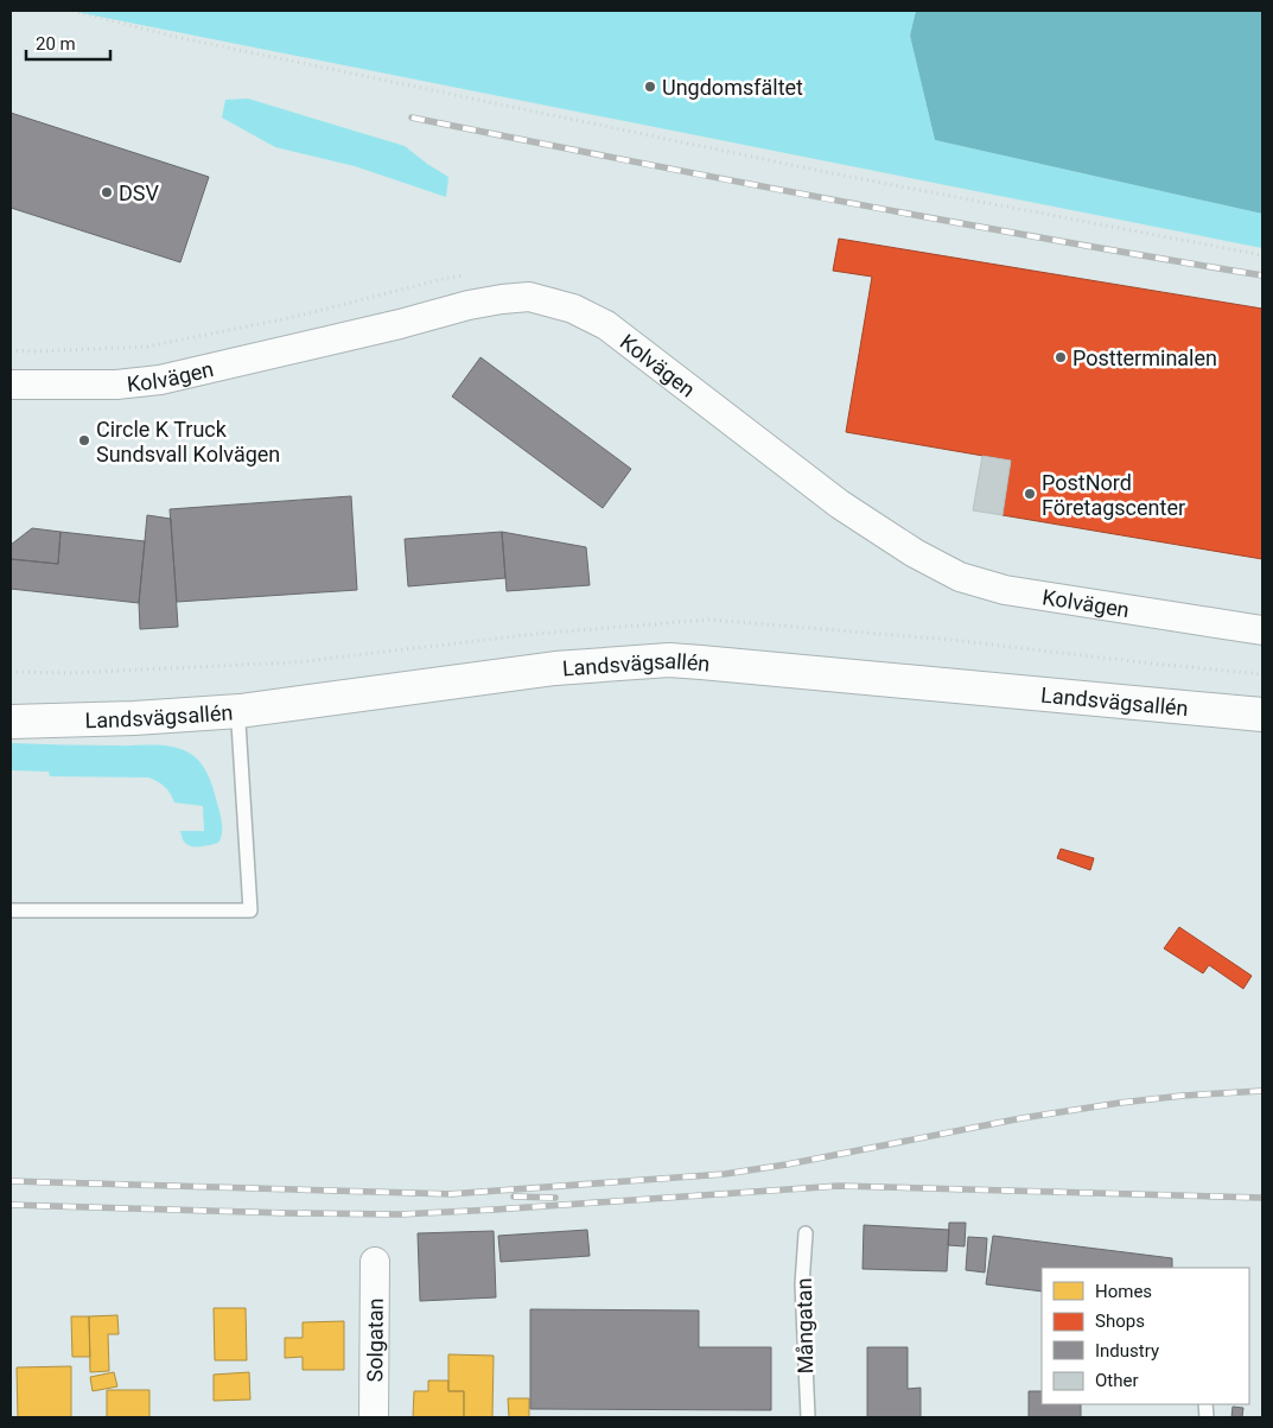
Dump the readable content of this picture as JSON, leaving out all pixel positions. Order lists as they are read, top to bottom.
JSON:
{
  "streets": {
    "main road": ["Landsvägsallén"],
    "street": ["Kolvägen", "Solgatan"],
    "lane": ["Mångatan"]
  },
  "places": [
    "Ungdomsfältet",
    "DSV",
    "Postterminalen",
    "Circle K Truck Sundsvall Kolvägen",
    "PostNord Företagscenter"
  ],
  "legend": [
    "Homes",
    "Shops",
    "Industry",
    "Other"
  ],
  "scale_bar": "20 m"
}
